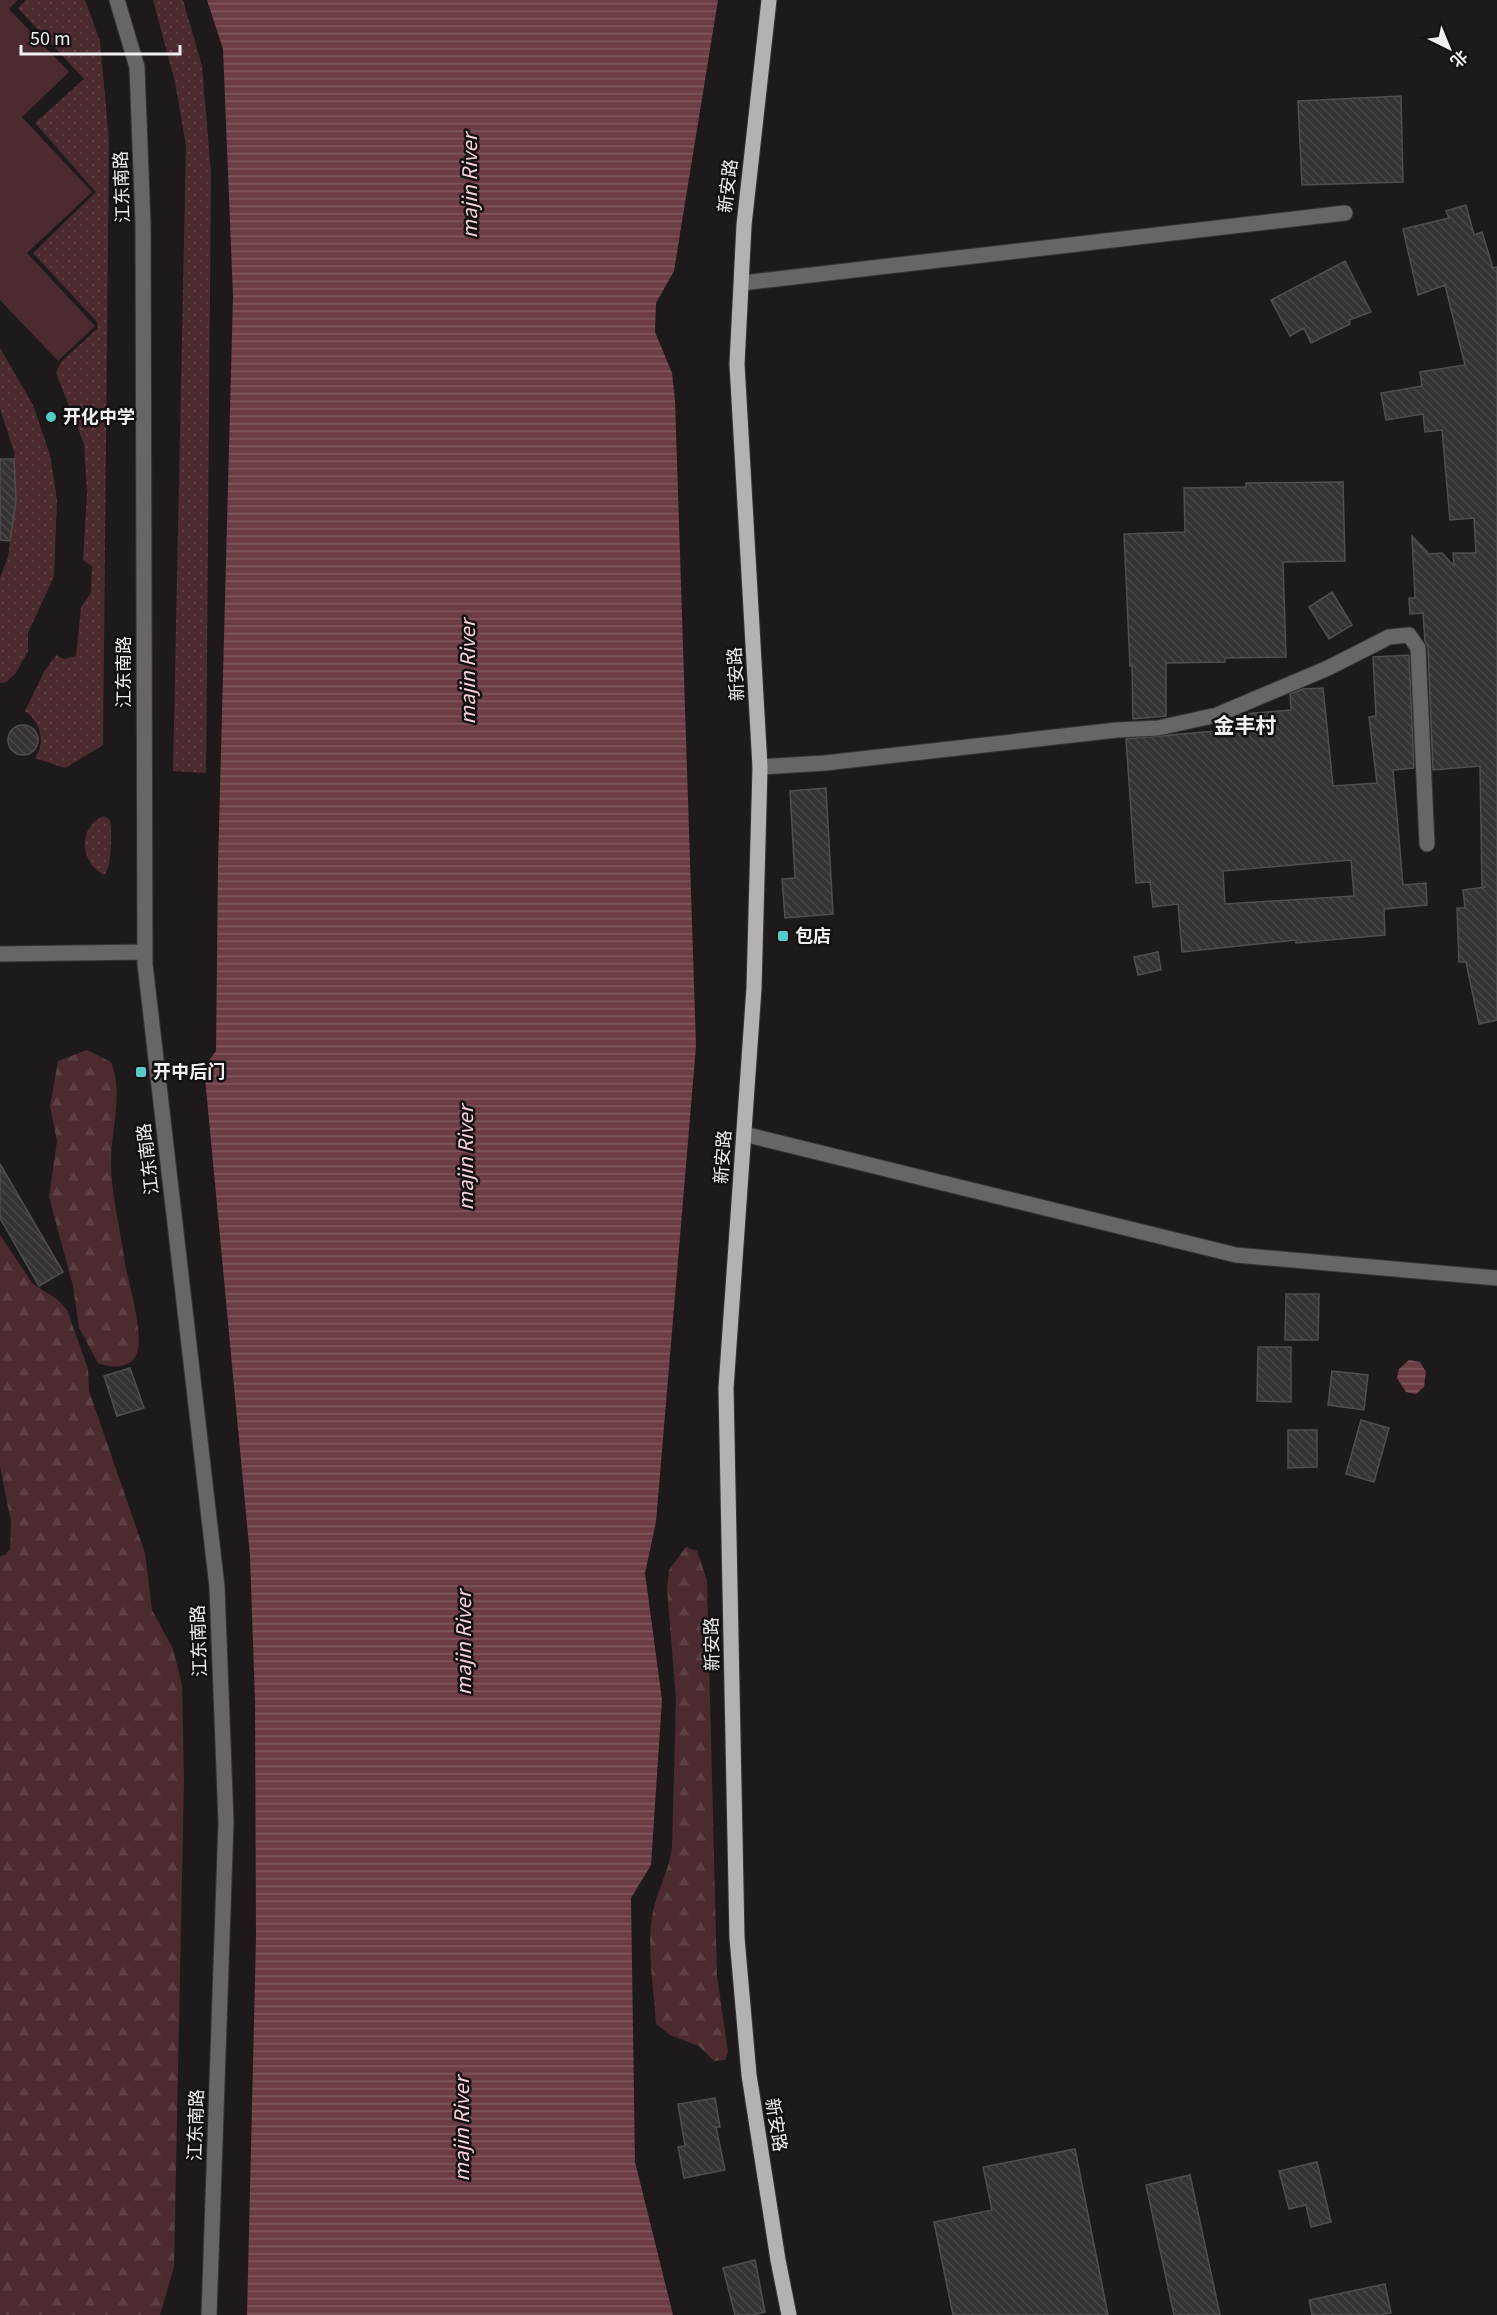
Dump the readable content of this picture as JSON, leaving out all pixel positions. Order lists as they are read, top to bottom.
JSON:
{
  "streets": {
    "main road": ["新安路"],
    "street": ["江东南路"]
  },
  "districts": ["金丰村"],
  "water": ["majin River"],
  "places": {
    "other": ["开化中学"],
    "transit": ["包店", "开中后门"]
  },
  "scale_bar": "50 m",
  "north": "bottom right"
}
